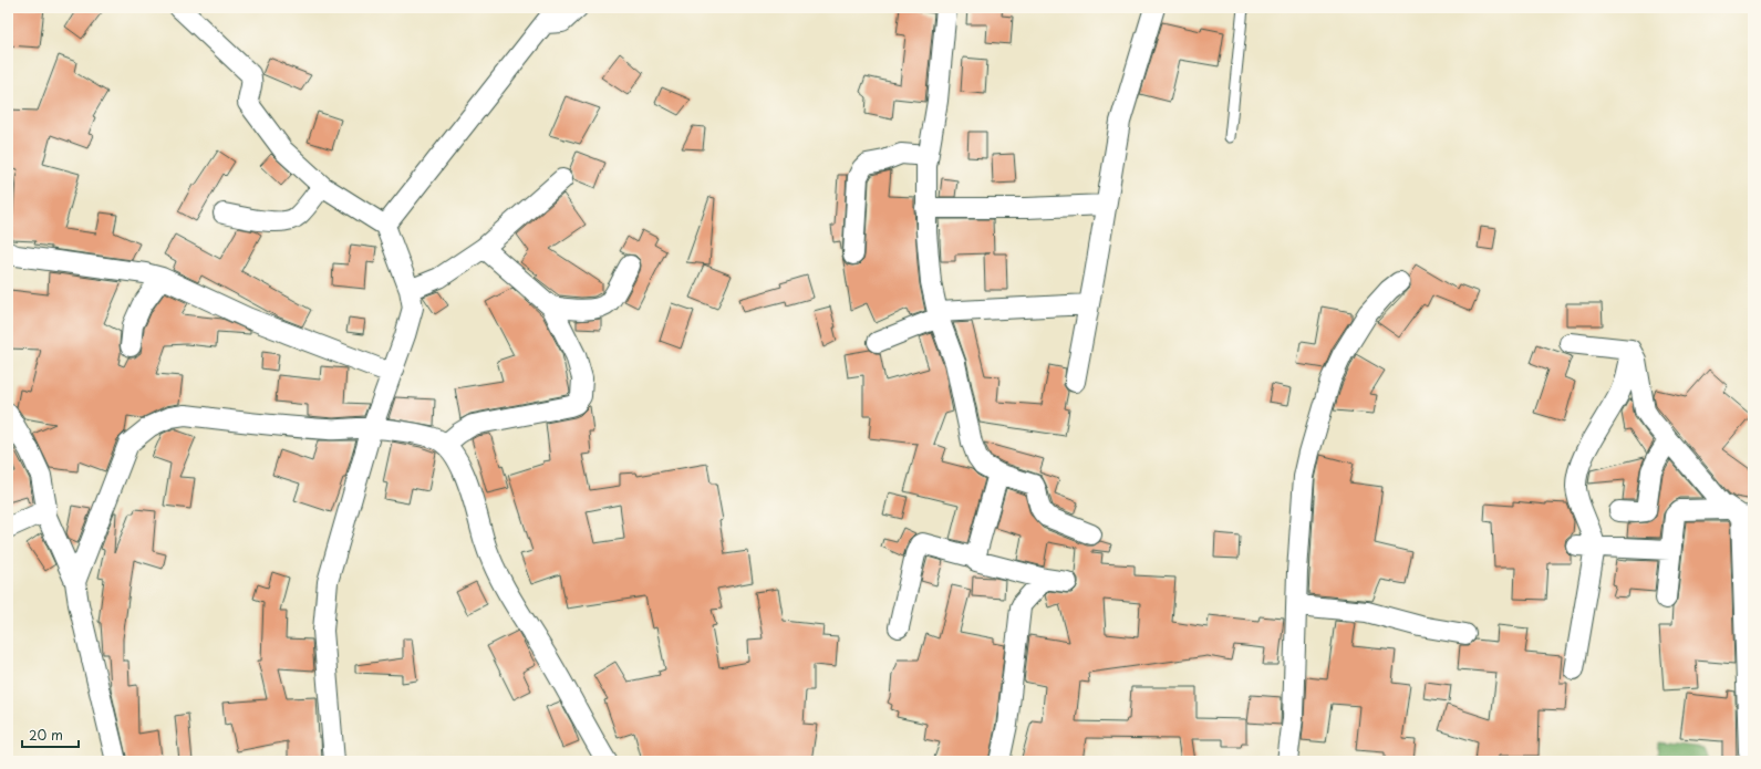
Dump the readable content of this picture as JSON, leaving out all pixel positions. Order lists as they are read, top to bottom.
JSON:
{
  "scale_bar": "20 m"
}
